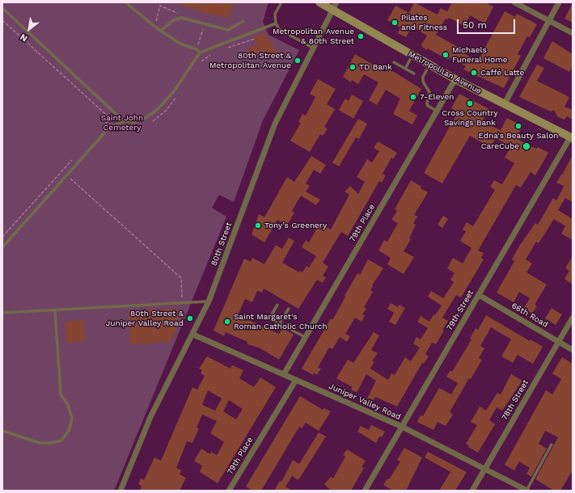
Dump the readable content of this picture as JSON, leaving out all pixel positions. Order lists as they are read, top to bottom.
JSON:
{
  "streets": {
    "main road": ["Metropolitan Avenue"],
    "street": [
      "79th Place",
      "80th Street",
      "79th Street",
      "66th Road",
      "78th Street",
      "Juniper Valley Road"
    ]
  },
  "crossings": [
    ["Metropolitan Avenue", "79th Place"],
    ["Metropolitan Avenue", "80th Street"],
    ["Metropolitan Avenue", "79th Street"],
    ["79th Place", "Juniper Valley Road"],
    ["80th Street", "Juniper Valley Road"],
    ["79th Street", "66th Road"],
    ["79th Street", "Juniper Valley Road"],
    ["66th Road", "78th Street"],
    ["78th Street", "Juniper Valley Road"]
  ],
  "parks": ["Saint John Cemetery"],
  "places": [
    "Pilates and Fitness",
    "Metropolitan Avenue & 80th Street",
    "Michaels Funeral Home",
    "80th Street & Metropolitan Avenue",
    "TD Bank",
    "Caffé Latte",
    "7-Eleven",
    "Cross Country Savings Bank",
    "Edna's Beauty Salon",
    "CareCube",
    "Tony’s Greenery",
    "80th Street & Juniper Valley Road",
    "Saint Margaret's Roman Catholic Church"
  ],
  "scale_bar": "50 m",
  "north": "bottom left"
}
